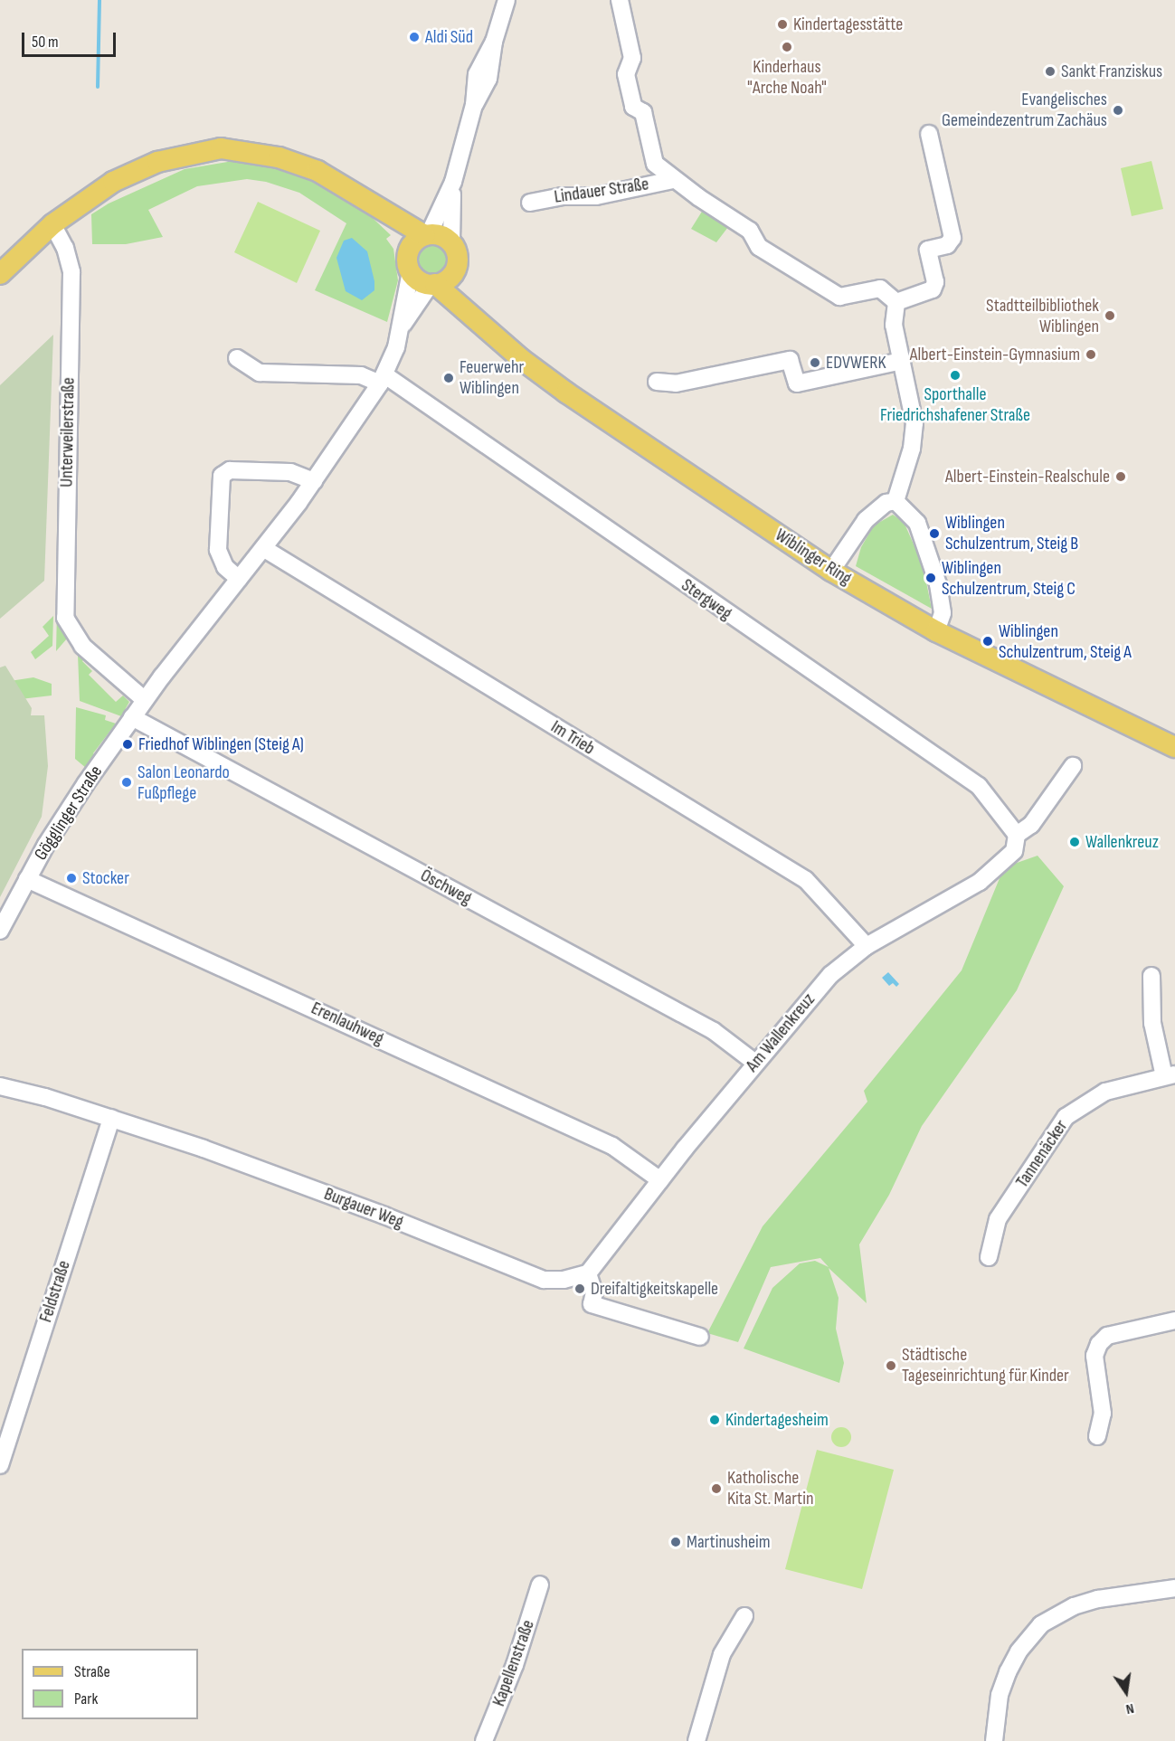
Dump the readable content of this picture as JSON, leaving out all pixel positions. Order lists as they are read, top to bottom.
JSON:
{
  "streets": {
    "main road": ["Wiblinger Ring"],
    "street": [
      "Lindauer Straße",
      "Unterweilerstraße",
      "Stergweg",
      "Im Trieb",
      "Gögglinger Straße",
      "Öschweg",
      "Erenlauhweg",
      "Am Wallenkreuz",
      "Tannenäcker",
      "Burgauer Weg",
      "Feldstraße",
      "Kapellenstraße"
    ]
  },
  "crossings": [
    ["Unterweilerstraße", "Gögglinger Straße"],
    ["Wiblinger Ring", "Gögglinger Straße"],
    ["Stergweg", "Gögglinger Straße"],
    ["Stergweg", "Am Wallenkreuz"],
    ["Im Trieb", "Gögglinger Straße"],
    ["Im Trieb", "Am Wallenkreuz"],
    ["Gögglinger Straße", "Öschweg"],
    ["Gögglinger Straße", "Erenlauhweg"],
    ["Öschweg", "Am Wallenkreuz"],
    ["Erenlauhweg", "Am Wallenkreuz"],
    ["Am Wallenkreuz", "Burgauer Weg"],
    ["Burgauer Weg", "Feldstraße"]
  ],
  "places": [
    "Kindertagesstätte",
    "Aldi Süd",
    "Kinderhaus \"Arche Noah\"",
    "Sankt Franziskus",
    "Evangelisches Gemeindezentrum Zachäus",
    "Stadtteilbibliothek Wiblingen",
    "Albert-Einstein-Gymnasium",
    "EDVWERK",
    "Sporthalle Friedrichshafener Straße",
    "Feuerwehr Wiblingen",
    "Albert-Einstein-Realschule",
    "Wiblingen Schulzentrum, Steig B",
    "Wiblingen Schulzentrum, Steig C",
    "Wiblingen Schulzentrum, Steig A",
    "Friedhof Wiblingen (Steig A)",
    "Salon Leonardo Fußpflege",
    "Wallenkreuz",
    "Stocker",
    "Dreifaltigkeitskapelle",
    "Städtische Tageseinrichtung für Kinder",
    "Kindertagesheim",
    "Katholische Kita St. Martin",
    "Martinusheim"
  ],
  "legend": ["Straße", "Park"],
  "scale_bar": "50 m",
  "north": "bottom"
}
